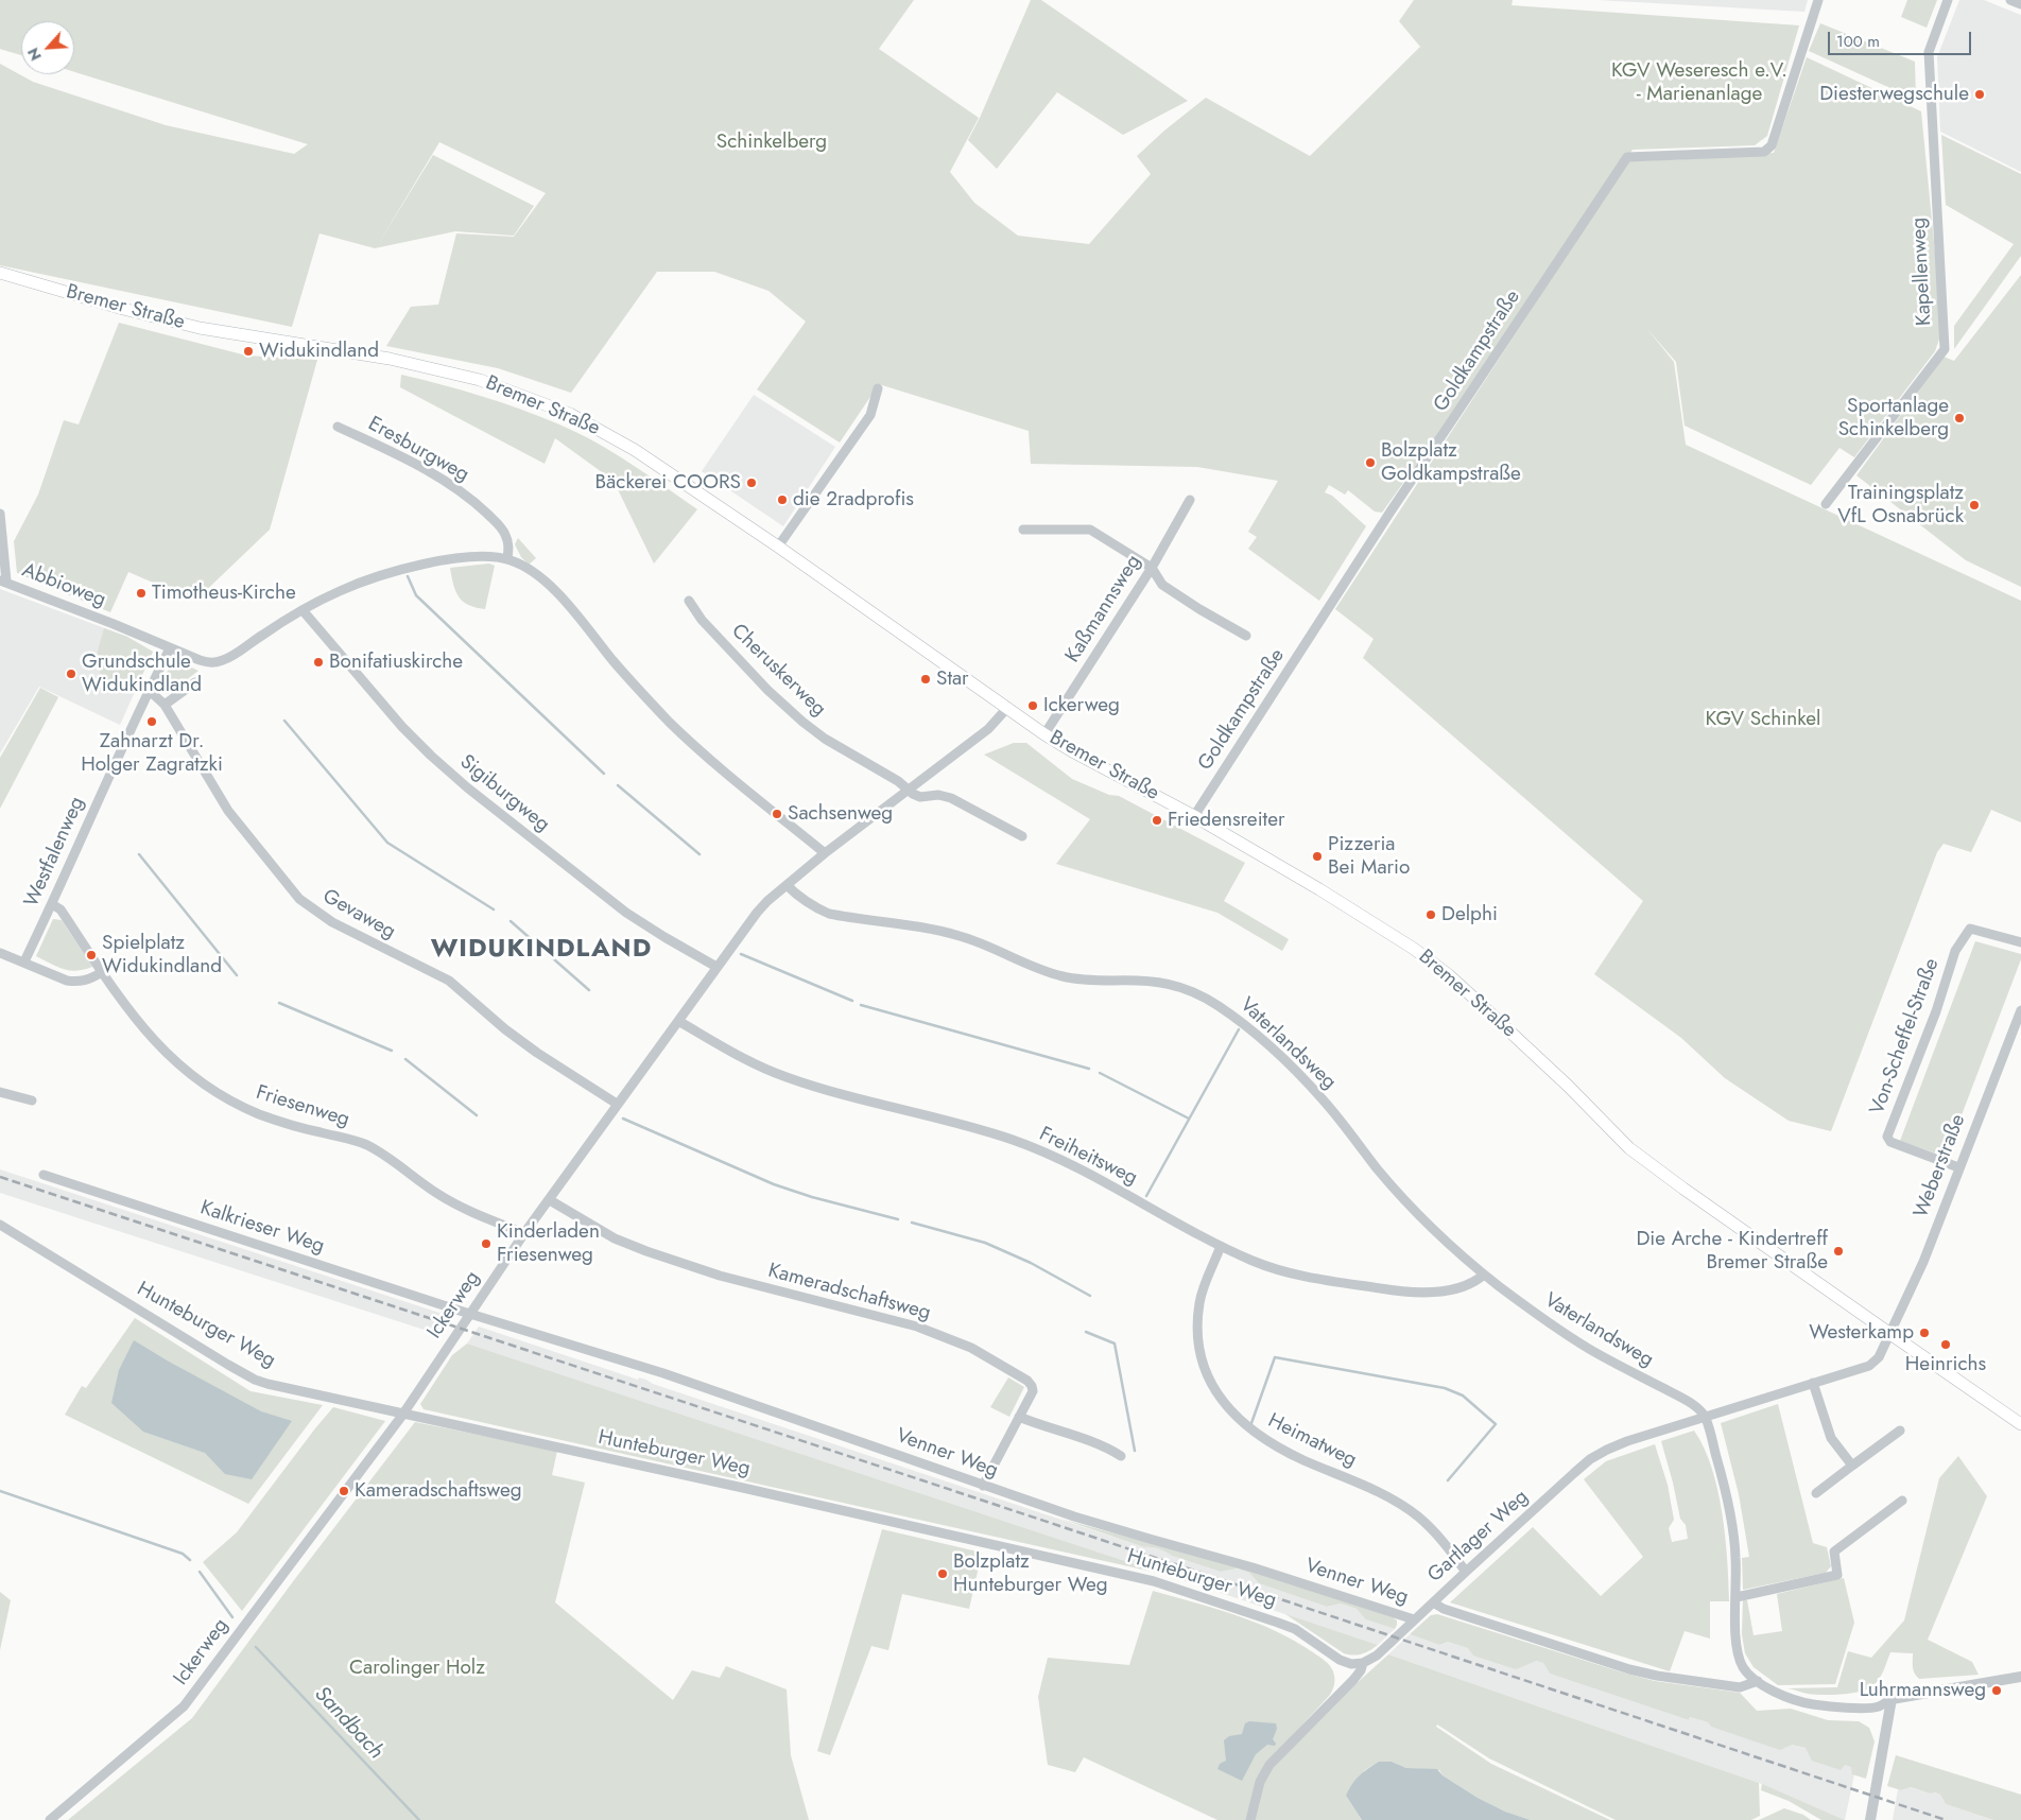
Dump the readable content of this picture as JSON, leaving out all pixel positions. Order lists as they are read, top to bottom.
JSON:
{
  "streets": {
    "main road": ["Bremer Straße"],
    "street": [
      "Kapellenweg",
      "Goldkampstraße",
      "Eresburgweg",
      "Abbioweg",
      "Kaßmannsweg",
      "Cheruskerweg",
      "Sigiburgweg",
      "Westfalenweg",
      "Gevaweg",
      "Von-Scheffel-Straße",
      "Vaterlandsweg",
      "Friesenweg",
      "Freiheitsweg",
      "Weberstraße",
      "Kalkrieser Weg",
      "Kameradschaftsweg",
      "Ickerweg",
      "Hunteburger Weg",
      "Heimatweg",
      "Venner Weg",
      "Gartlager Weg"
    ]
  },
  "crossings": [
    ["Bremer Straße", "Goldkampstraße"],
    ["Bremer Straße", "Kaßmannsweg"],
    ["Bremer Straße", "Weberstraße"],
    ["Bremer Straße", "Ickerweg"],
    ["Bremer Straße", "Gartlager Weg"],
    ["Abbioweg", "Sigiburgweg"],
    ["Abbioweg", "Westfalenweg"],
    ["Cheruskerweg", "Ickerweg"],
    ["Sigiburgweg", "Ickerweg"],
    ["Westfalenweg", "Gevaweg"],
    ["Westfalenweg", "Friesenweg"],
    ["Gevaweg", "Ickerweg"],
    ["Von-Scheffel-Straße", "Weberstraße"],
    ["Vaterlandsweg", "Freiheitsweg"],
    ["Vaterlandsweg", "Ickerweg"],
    ["Vaterlandsweg", "Gartlager Weg"],
    ["Friesenweg", "Ickerweg"],
    ["Freiheitsweg", "Ickerweg"],
    ["Freiheitsweg", "Heimatweg"],
    ["Weberstraße", "Gartlager Weg"],
    ["Kalkrieser Weg", "Ickerweg"],
    ["Kalkrieser Weg", "Venner Weg"],
    ["Kameradschaftsweg", "Ickerweg"],
    ["Kameradschaftsweg", "Venner Weg"],
    ["Ickerweg", "Hunteburger Weg"],
    ["Ickerweg", "Venner Weg"],
    ["Hunteburger Weg", "Gartlager Weg"],
    ["Heimatweg", "Gartlager Weg"],
    ["Venner Weg", "Gartlager Weg"]
  ],
  "districts": ["WIDUKINDLAND"],
  "water": ["Sandbach"],
  "parks": [
    "KGV Weseresch e.V. - Marienanlage",
    "Schinkelberg",
    "KGV Schinkel",
    "Carolinger Holz"
  ],
  "places": [
    "Diesterwegschule",
    "Widukindland",
    "Sportanlage Schinkelberg",
    "Bolzplatz Goldkampstraße",
    "Bäckerei COORS",
    "die 2radprofis",
    "Trainingsplatz VfL Osnabrück",
    "Timotheus-Kirche",
    "Bonifatiuskirche",
    "Grundschule Widukindland",
    "Star",
    "Ickerweg",
    "Zahnarzt Dr. Holger Zagratzki",
    "Sachsenweg",
    "Friedensreiter",
    "Pizzeria Bei Mario",
    "Delphi",
    "Spielplatz Widukindland",
    "Kinderladen Friesenweg",
    "Die Arche - Kindertreff Bremer Straße",
    "Westerkamp",
    "Heinrichs",
    "Kameradschaftsweg",
    "Bolzplatz Hunteburger Weg",
    "Luhrmannsweg"
  ],
  "scale_bar": "100 m",
  "north": "bottom left"
}
